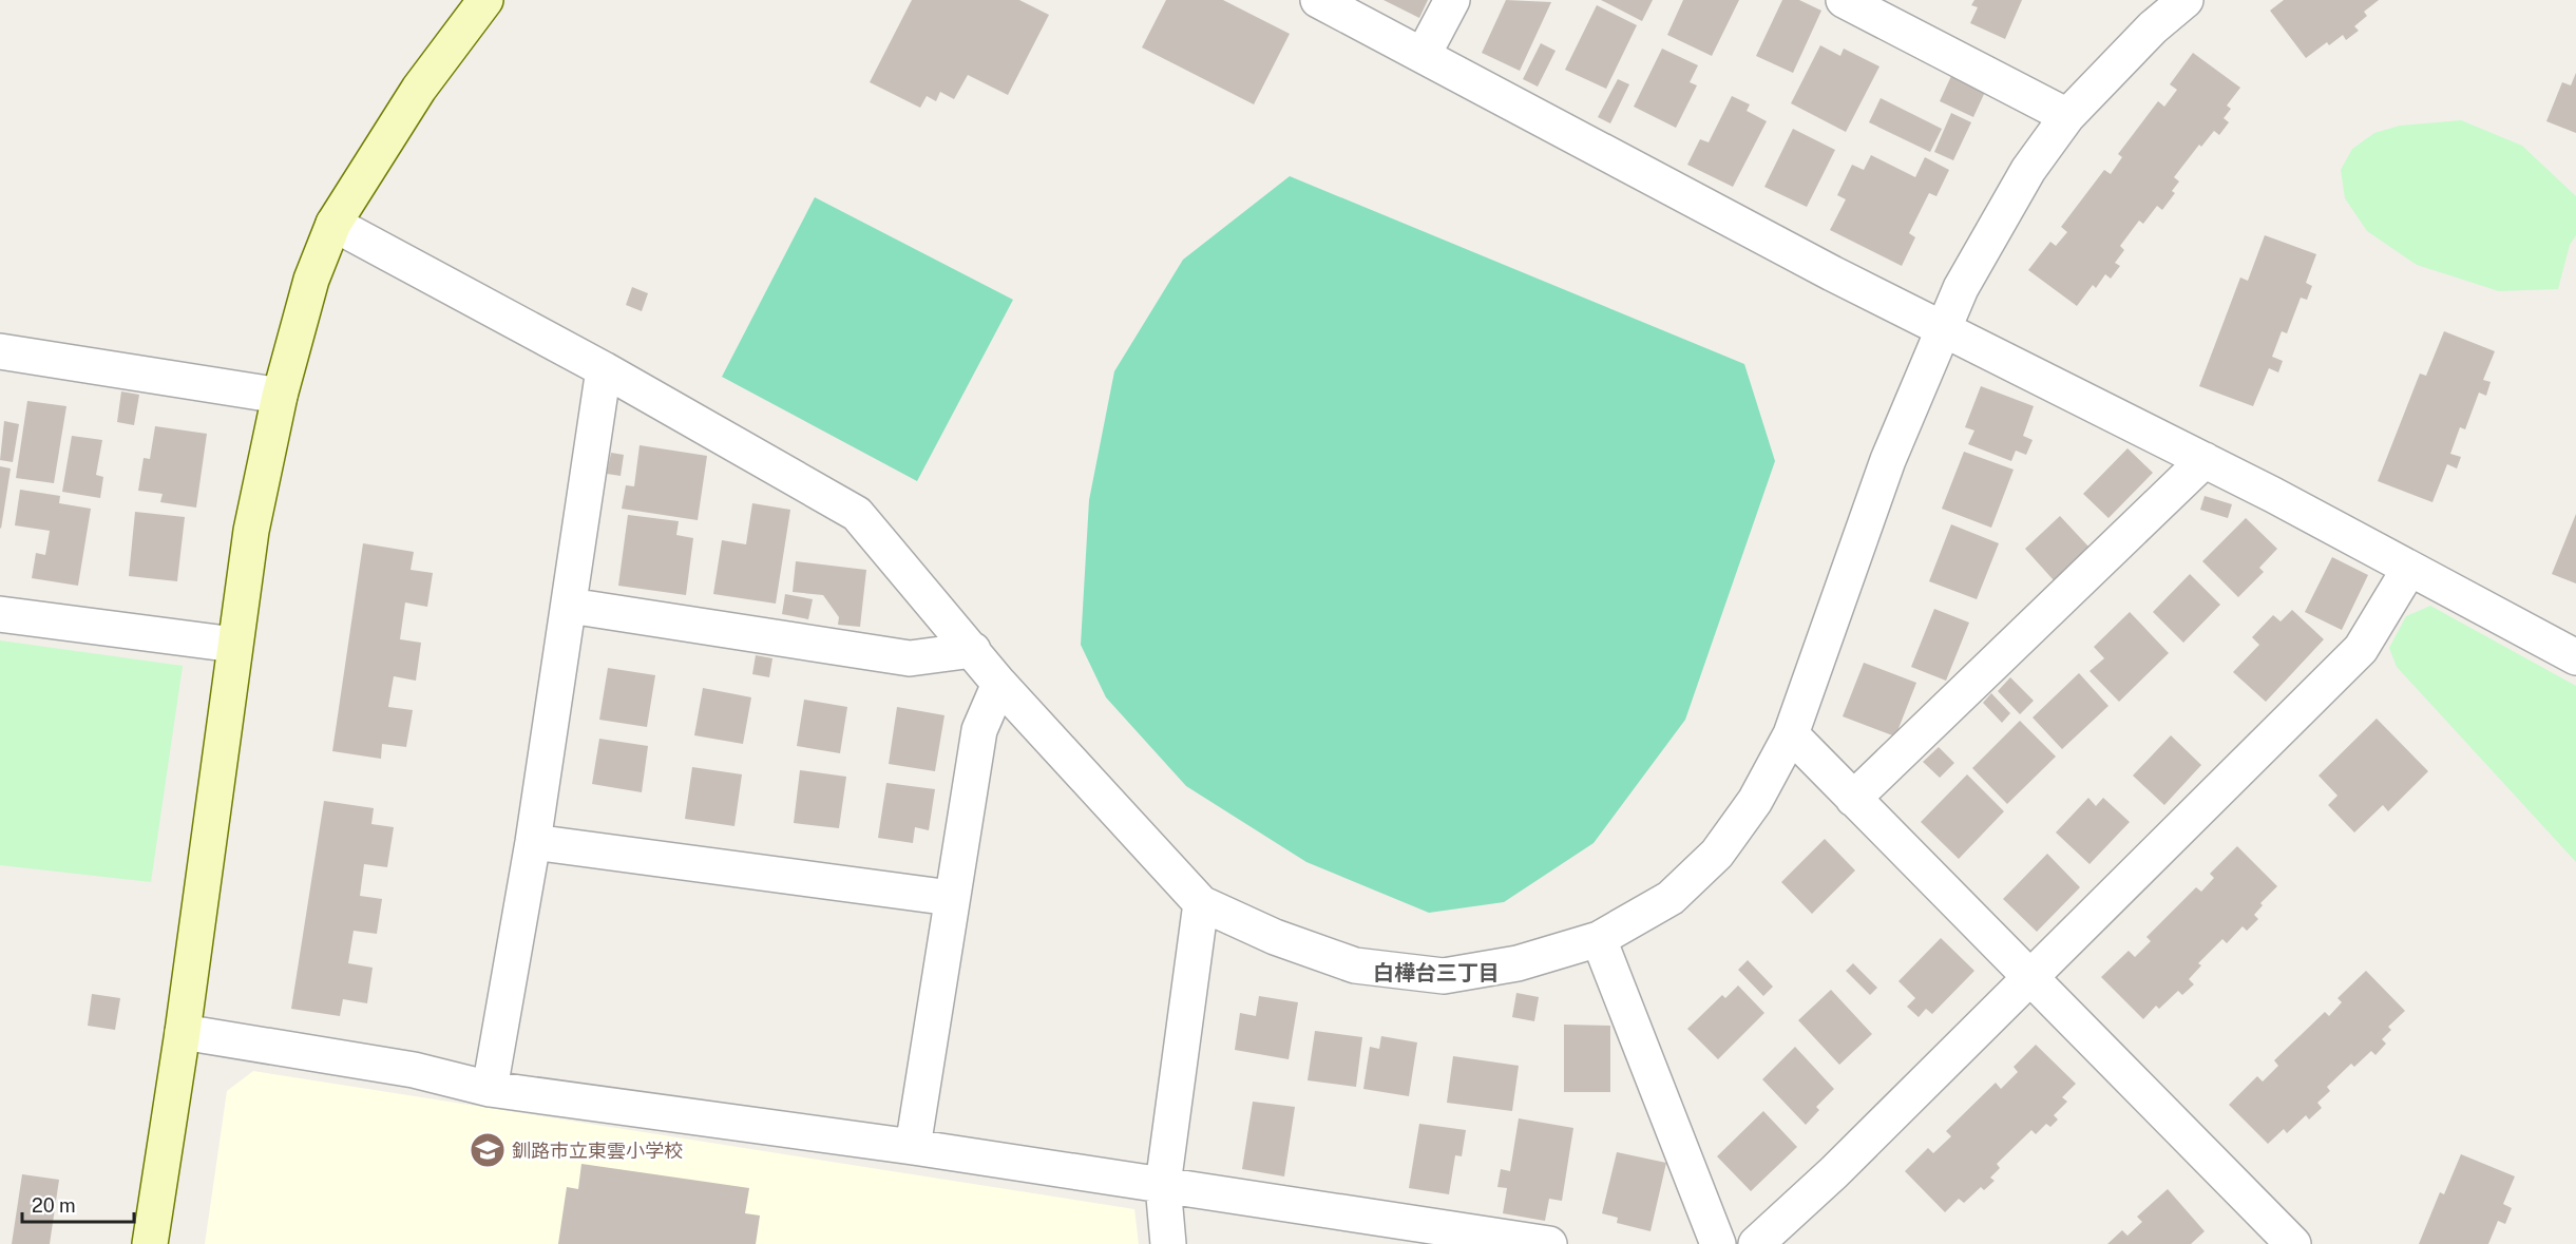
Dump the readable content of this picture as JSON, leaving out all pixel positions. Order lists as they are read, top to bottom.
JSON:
{
  "districts": ["白樺台三丁目"],
  "places": {
    "school or university": ["釧路市立東雲小学校"]
  },
  "scale_bar": "20 m"
}
